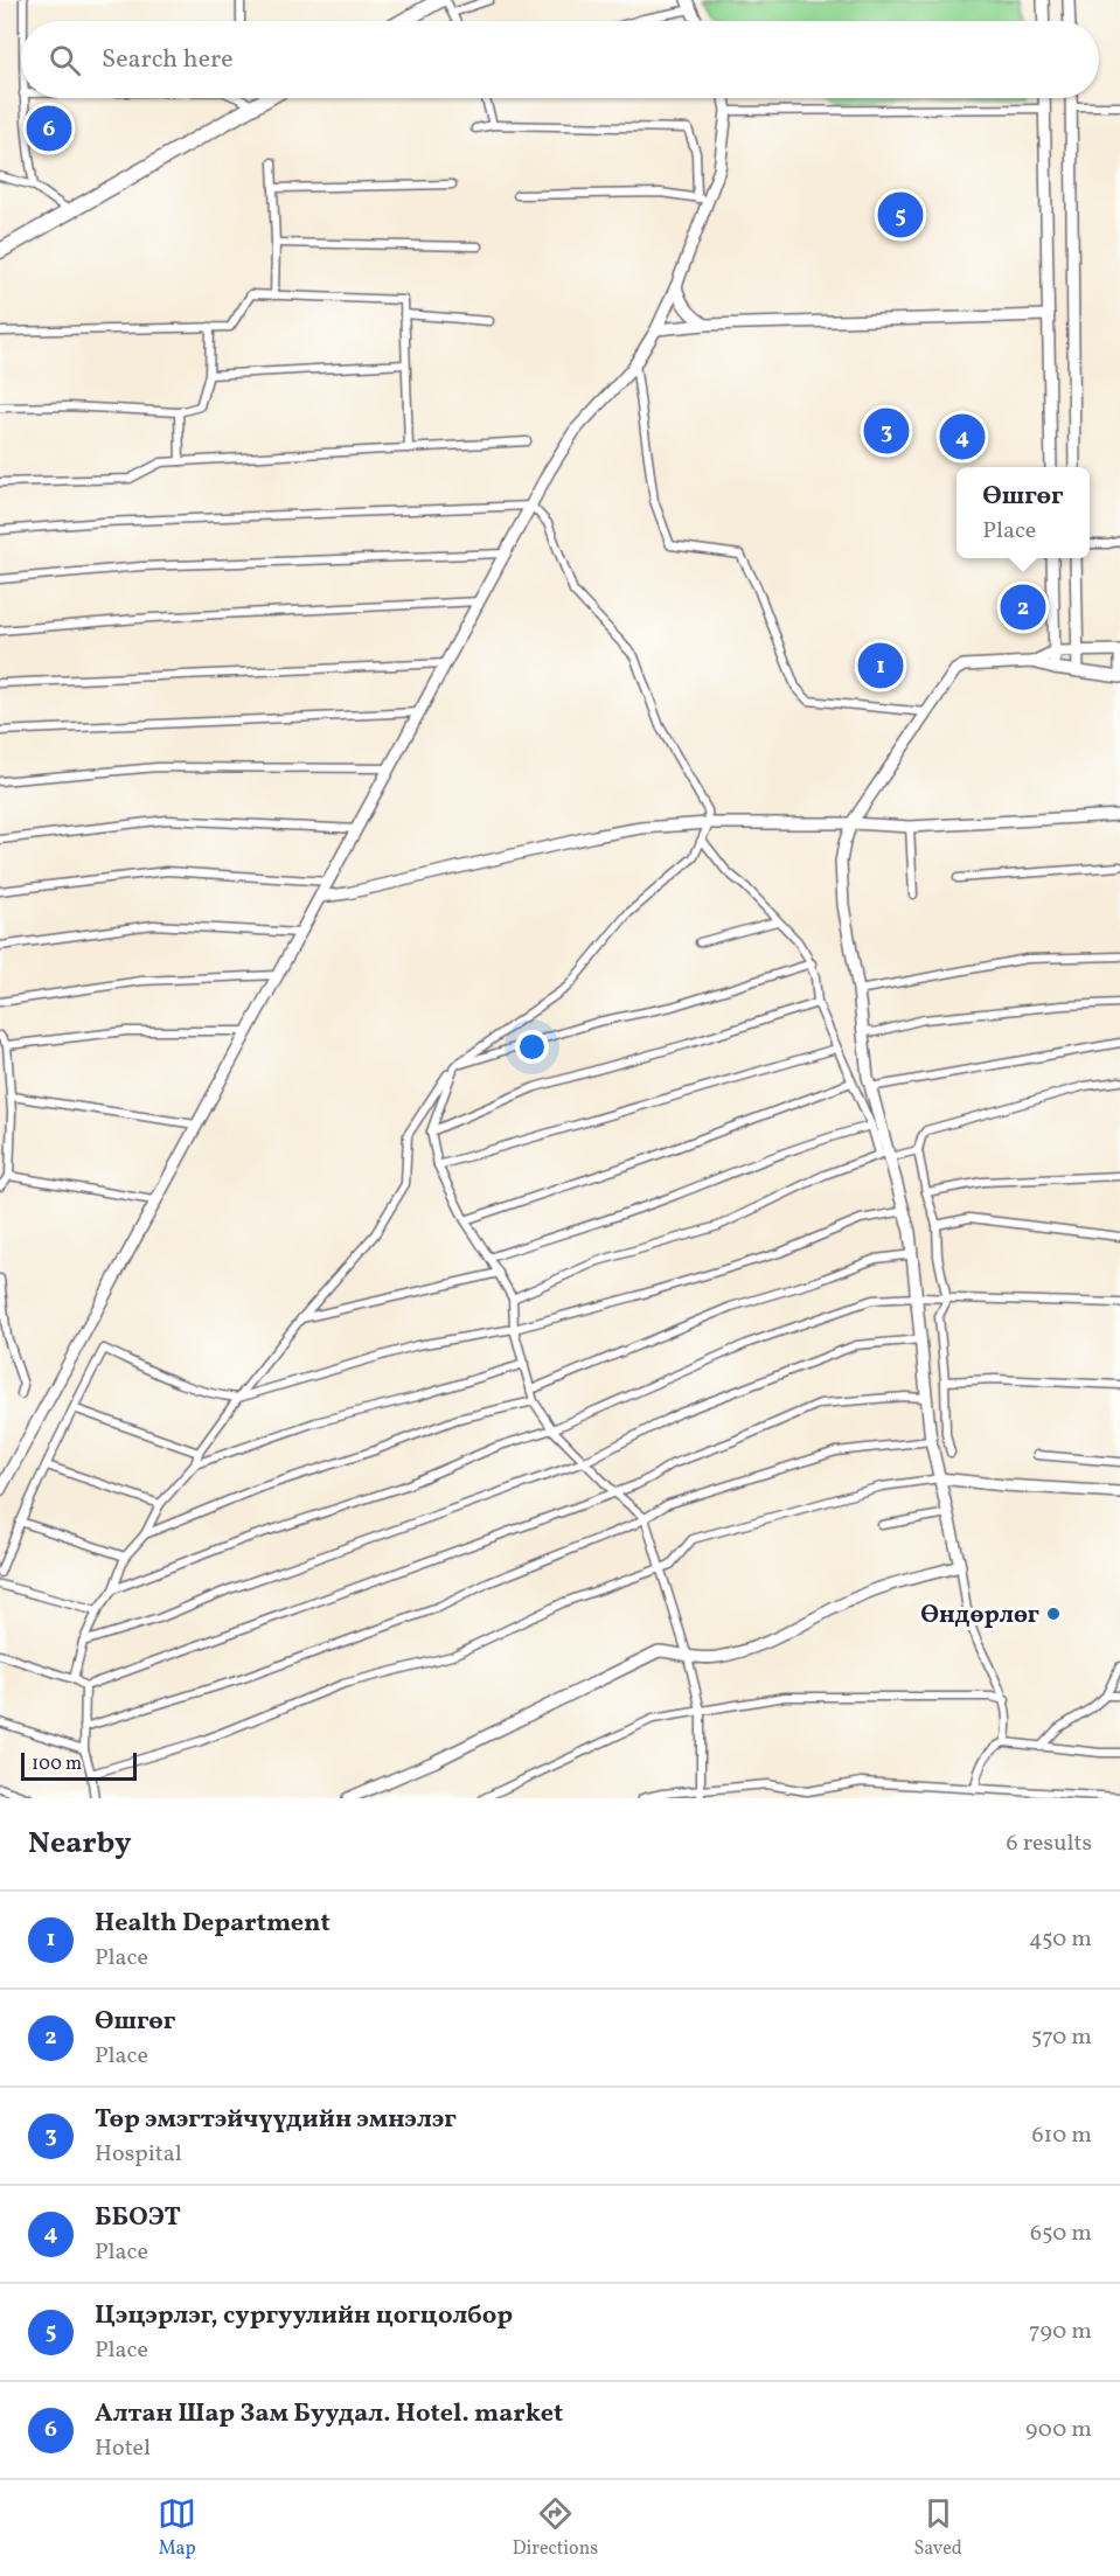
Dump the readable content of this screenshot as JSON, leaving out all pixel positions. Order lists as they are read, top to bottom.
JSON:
{
  "places": ["Өндөрлөг"],
  "scale_bar": "100 m",
  "page": {
    "search": "Search here",
    "pins": [
      "6",
      "5",
      "3",
      "4",
      "2",
      "1"
    ],
    "popup": ["Өшгөг", "Place"],
    "scale": "100 m",
    "heading": ["Nearby", "6 results"],
    "list": [
      {
        "mark": "1",
        "name": "Health Department",
        "note": "Place",
        "value": "450 m"
      },
      {
        "mark": "2",
        "name": "Өшгөг",
        "note": "Place",
        "value": "570 m"
      },
      {
        "mark": "3",
        "name": "Төр эмэгтэйчүүдийн эмнэлэг",
        "note": "Hospital",
        "value": "610 m"
      },
      {
        "mark": "4",
        "name": "ББОЭТ",
        "note": "Place",
        "value": "650 m"
      },
      {
        "mark": "5",
        "name": "Цэцэрлэг, сургуулийн цогцолбор",
        "note": "Place",
        "value": "790 m"
      },
      {
        "mark": "6",
        "name": "Алтан Шар Зам Буудал. Hotel. market",
        "note": "Hotel",
        "value": "900 m"
      }
    ],
    "nav": ["Map", "Directions", "Saved"]
  }
}
